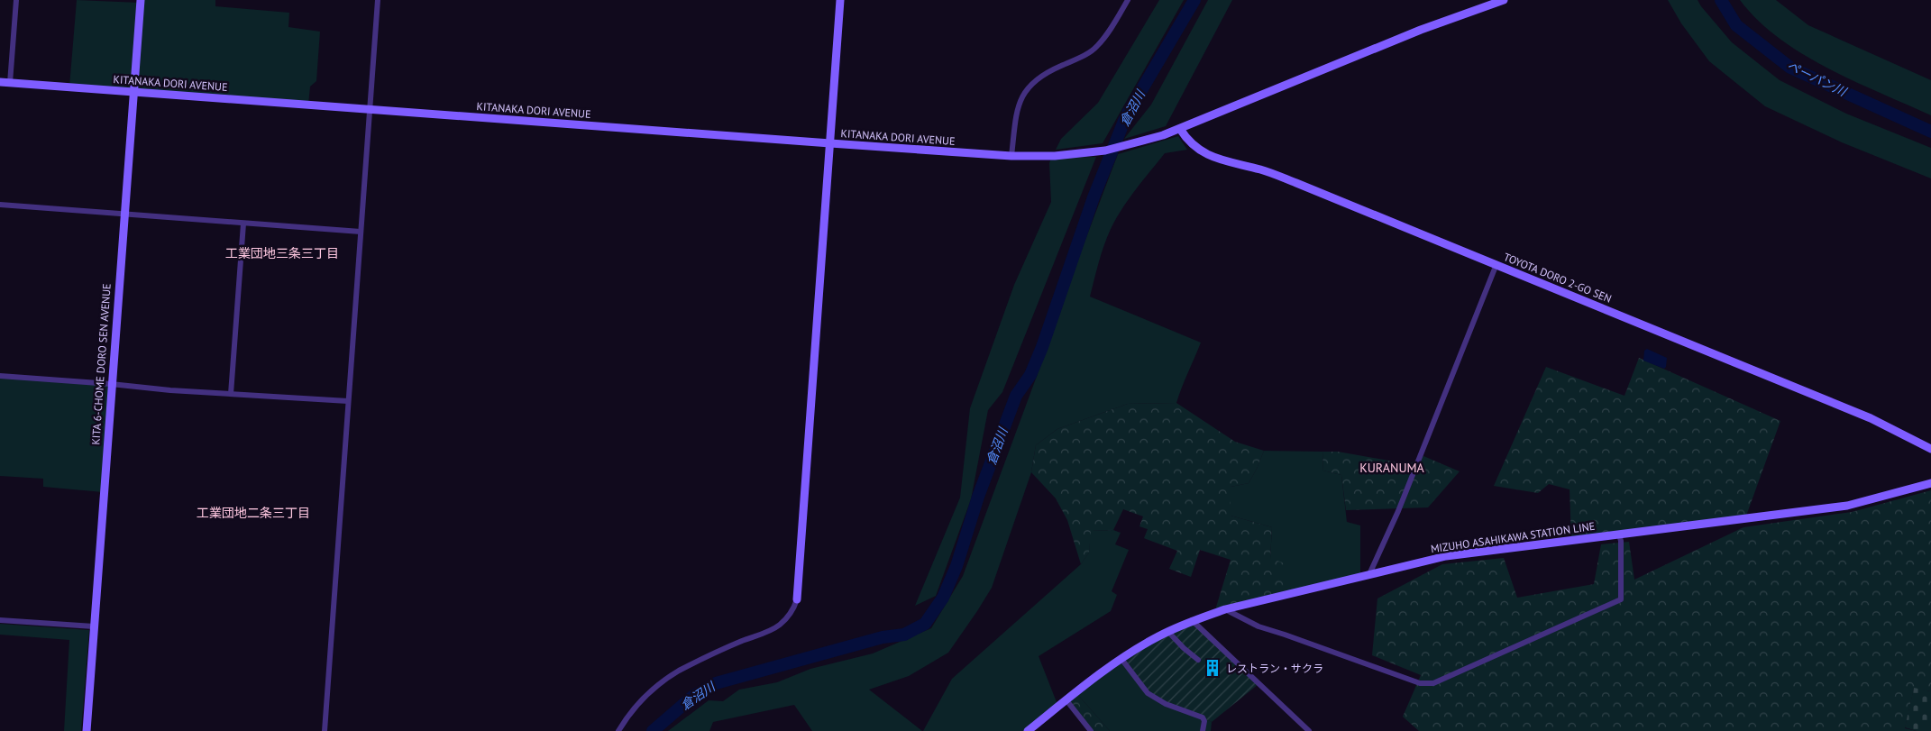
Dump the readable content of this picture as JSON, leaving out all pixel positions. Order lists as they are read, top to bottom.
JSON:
{
  "streets": {
    "street": [
      "KITANAKA DORI AVENUE",
      "TOYOTA DORO 2-GO SEN",
      "KITA 6-CHOME DORO SEN AVENUE",
      "MIZUHO ASAHIKAWA STATION LINE"
    ]
  },
  "crossings": [
    ["KITANAKA DORI AVENUE", "TOYOTA DORO 2-GO SEN"],
    ["KITANAKA DORI AVENUE", "KITA 6-CHOME DORO SEN AVENUE"]
  ],
  "districts": ["工業団地三条三丁目", "KURANUMA", "工業団地二条三丁目"],
  "water": ["ペーパン川", "倉沼川"],
  "places": {
    "building": ["レストラン・サクラ"]
  }
}
